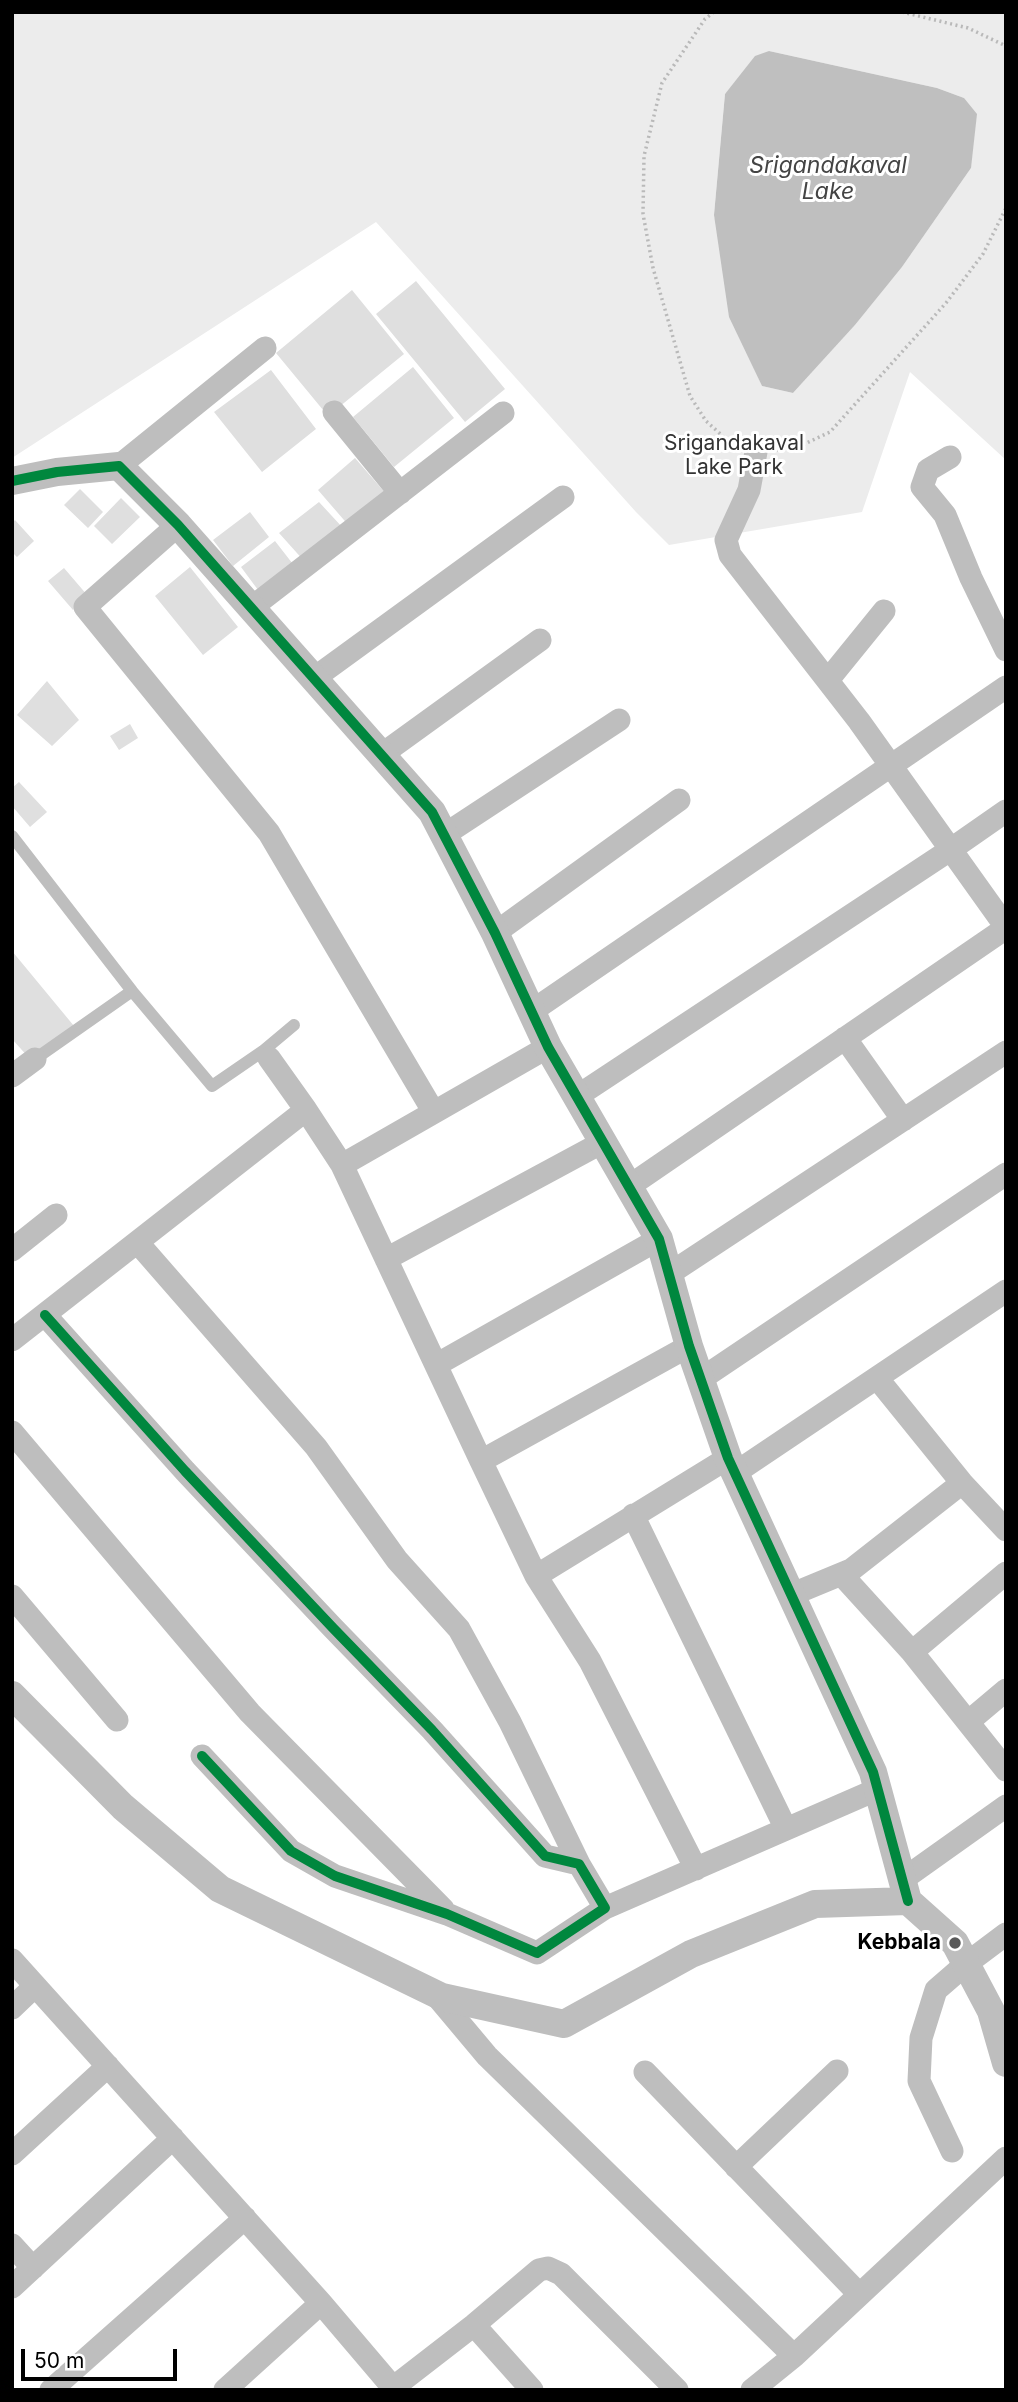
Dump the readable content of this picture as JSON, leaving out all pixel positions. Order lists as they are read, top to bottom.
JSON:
{
  "water": ["Srigandakaval Lake"],
  "parks": ["Srigandakaval Lake Park"],
  "places": ["Kebbala"],
  "scale_bar": "50 m"
}
